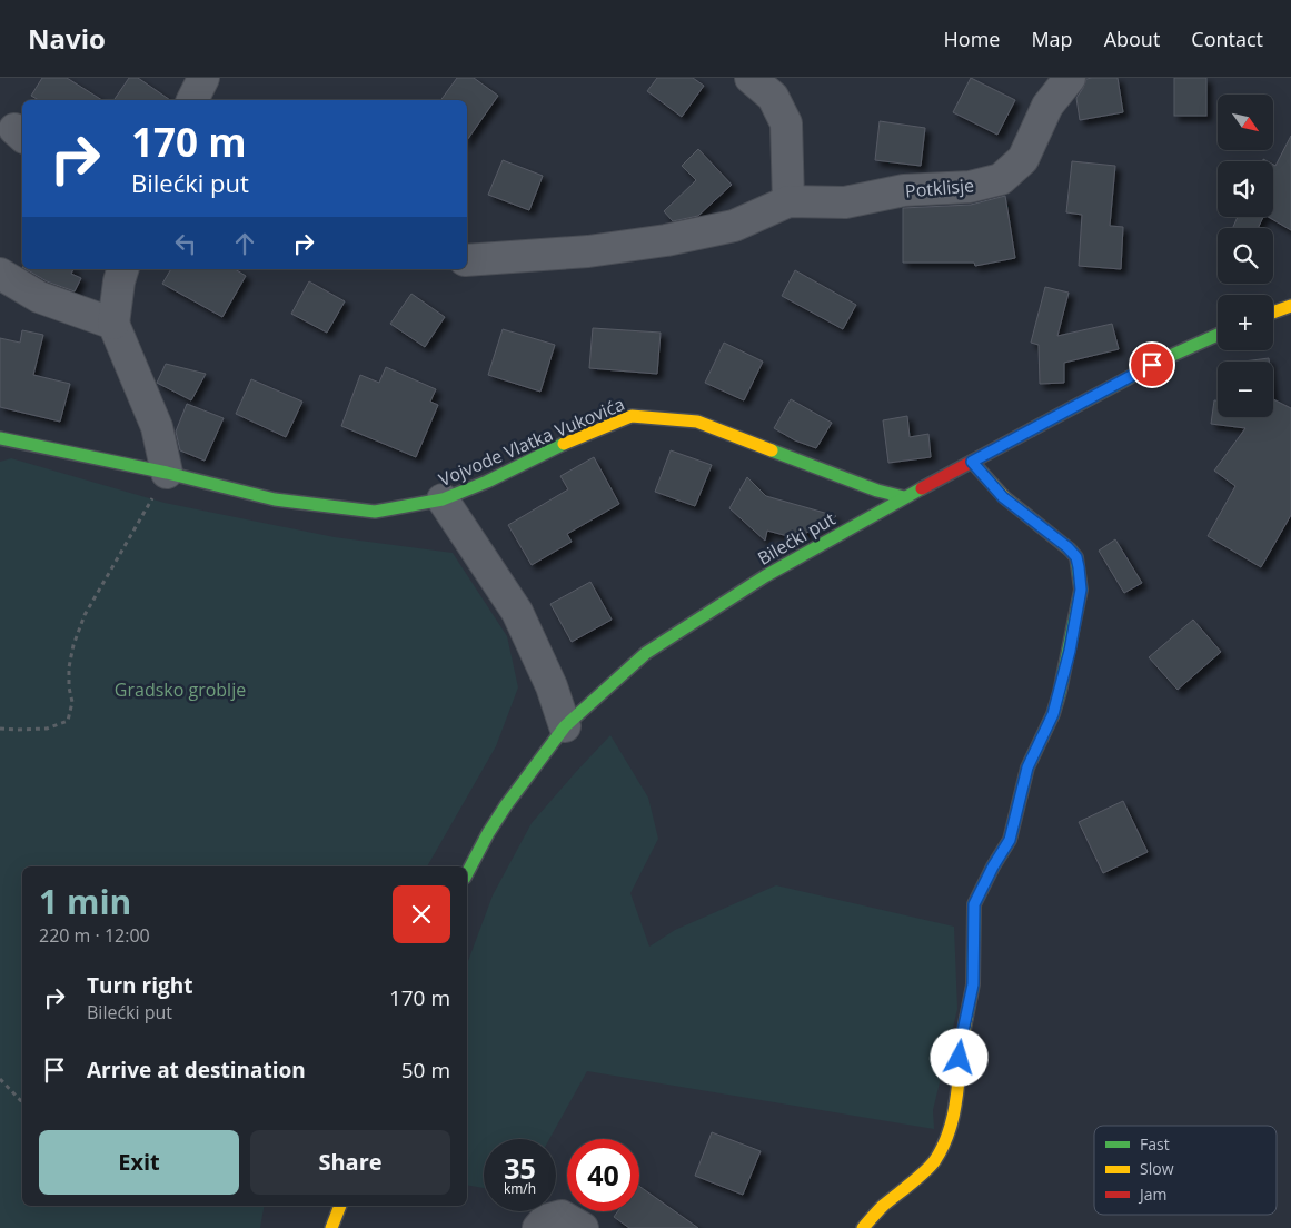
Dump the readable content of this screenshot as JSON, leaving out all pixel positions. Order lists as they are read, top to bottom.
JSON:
{
  "streets": {
    "street": ["Potklisje", "Vojvode Vlatka Vukovića", "Bilećki put"]
  },
  "crossings": [
    ["Vojvode Vlatka Vukovića", "Bilećki put"]
  ],
  "parks": ["Gradsko groblje"],
  "legend": ["Fast", "Slow", "Jam"],
  "north": "bottom right",
  "page": {
    "header": "Navio",
    "nav": [
      "Home",
      "Map",
      "About",
      "Contact"
    ],
    "map_buttons": ["+", "−"],
    "turn": ["170 m", "Bilećki put"],
    "heading": ["1 min", "220 m · 12:00"],
    "list": [
      {
        "name": "Turn right",
        "note": "Bilećki put",
        "value": "170 m"
      },
      {
        "name": "Arrive at destination",
        "value": "50 m"
      }
    ],
    "buttons": ["Exit", "Share"],
    "speed": "35 km/h",
    "limit": "40"
  }
}
